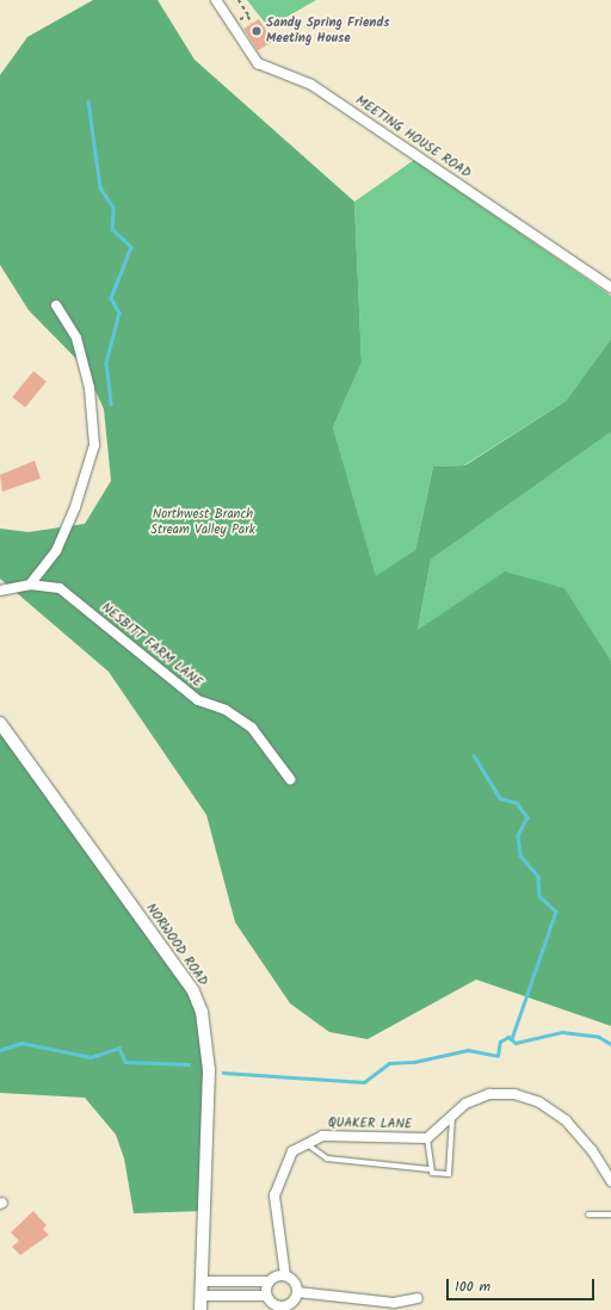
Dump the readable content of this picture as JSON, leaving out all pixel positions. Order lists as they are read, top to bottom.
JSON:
{
  "streets": {
    "street": [
      "MEETING HOUSE ROAD",
      "NESBITT FARM LANE",
      "NORWOOD ROAD",
      "QUAKER LANE"
    ]
  },
  "parks": ["Northwest Branch Stream Valley Park"],
  "places": ["Sandy Spring Friends Meeting House"],
  "scale_bar": "100 m"
}
